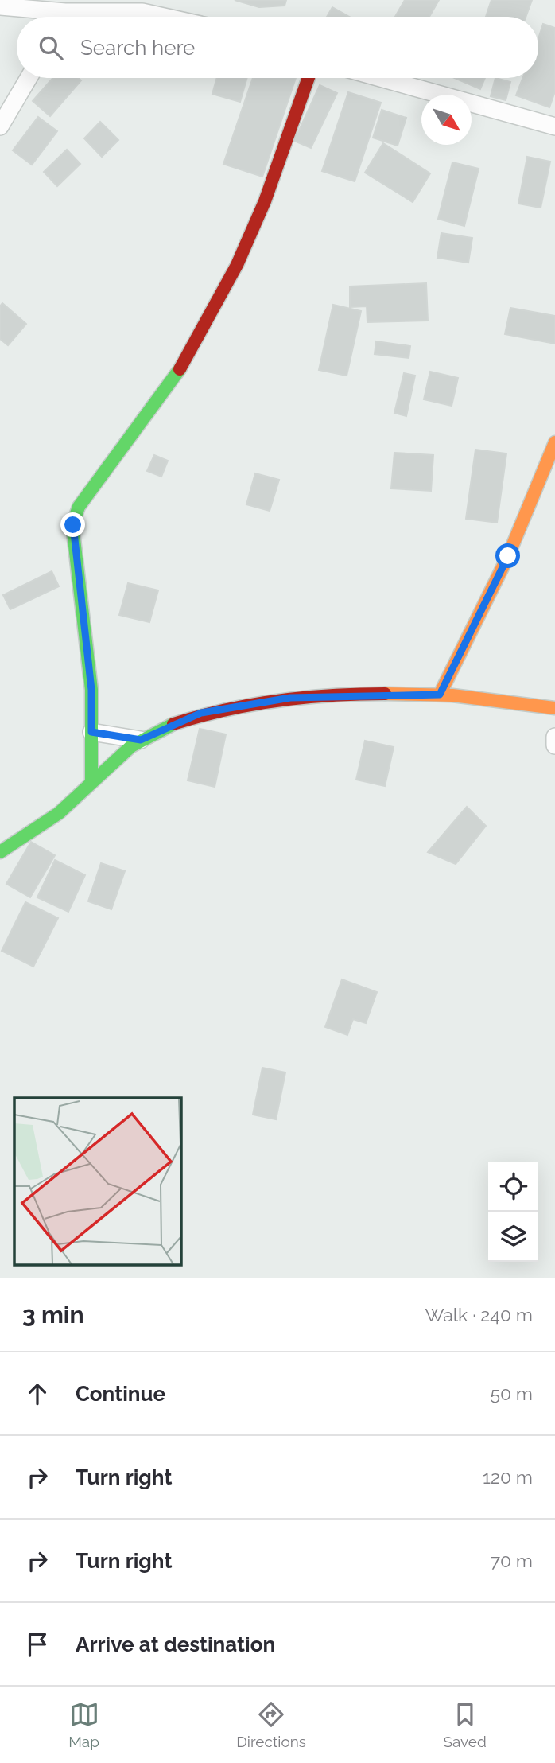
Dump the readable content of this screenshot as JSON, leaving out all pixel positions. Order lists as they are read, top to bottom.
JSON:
{
  "north": "bottom right",
  "page": {
    "search": "Search here",
    "heading": ["3 min", "Walk · 240 m"],
    "list": [
      ["Continue", "50 m"],
      ["Turn right", "120 m"],
      ["Turn right", "70 m"],
      "Arrive at destination"
    ],
    "nav": ["Map", "Directions", "Saved"]
  }
}
